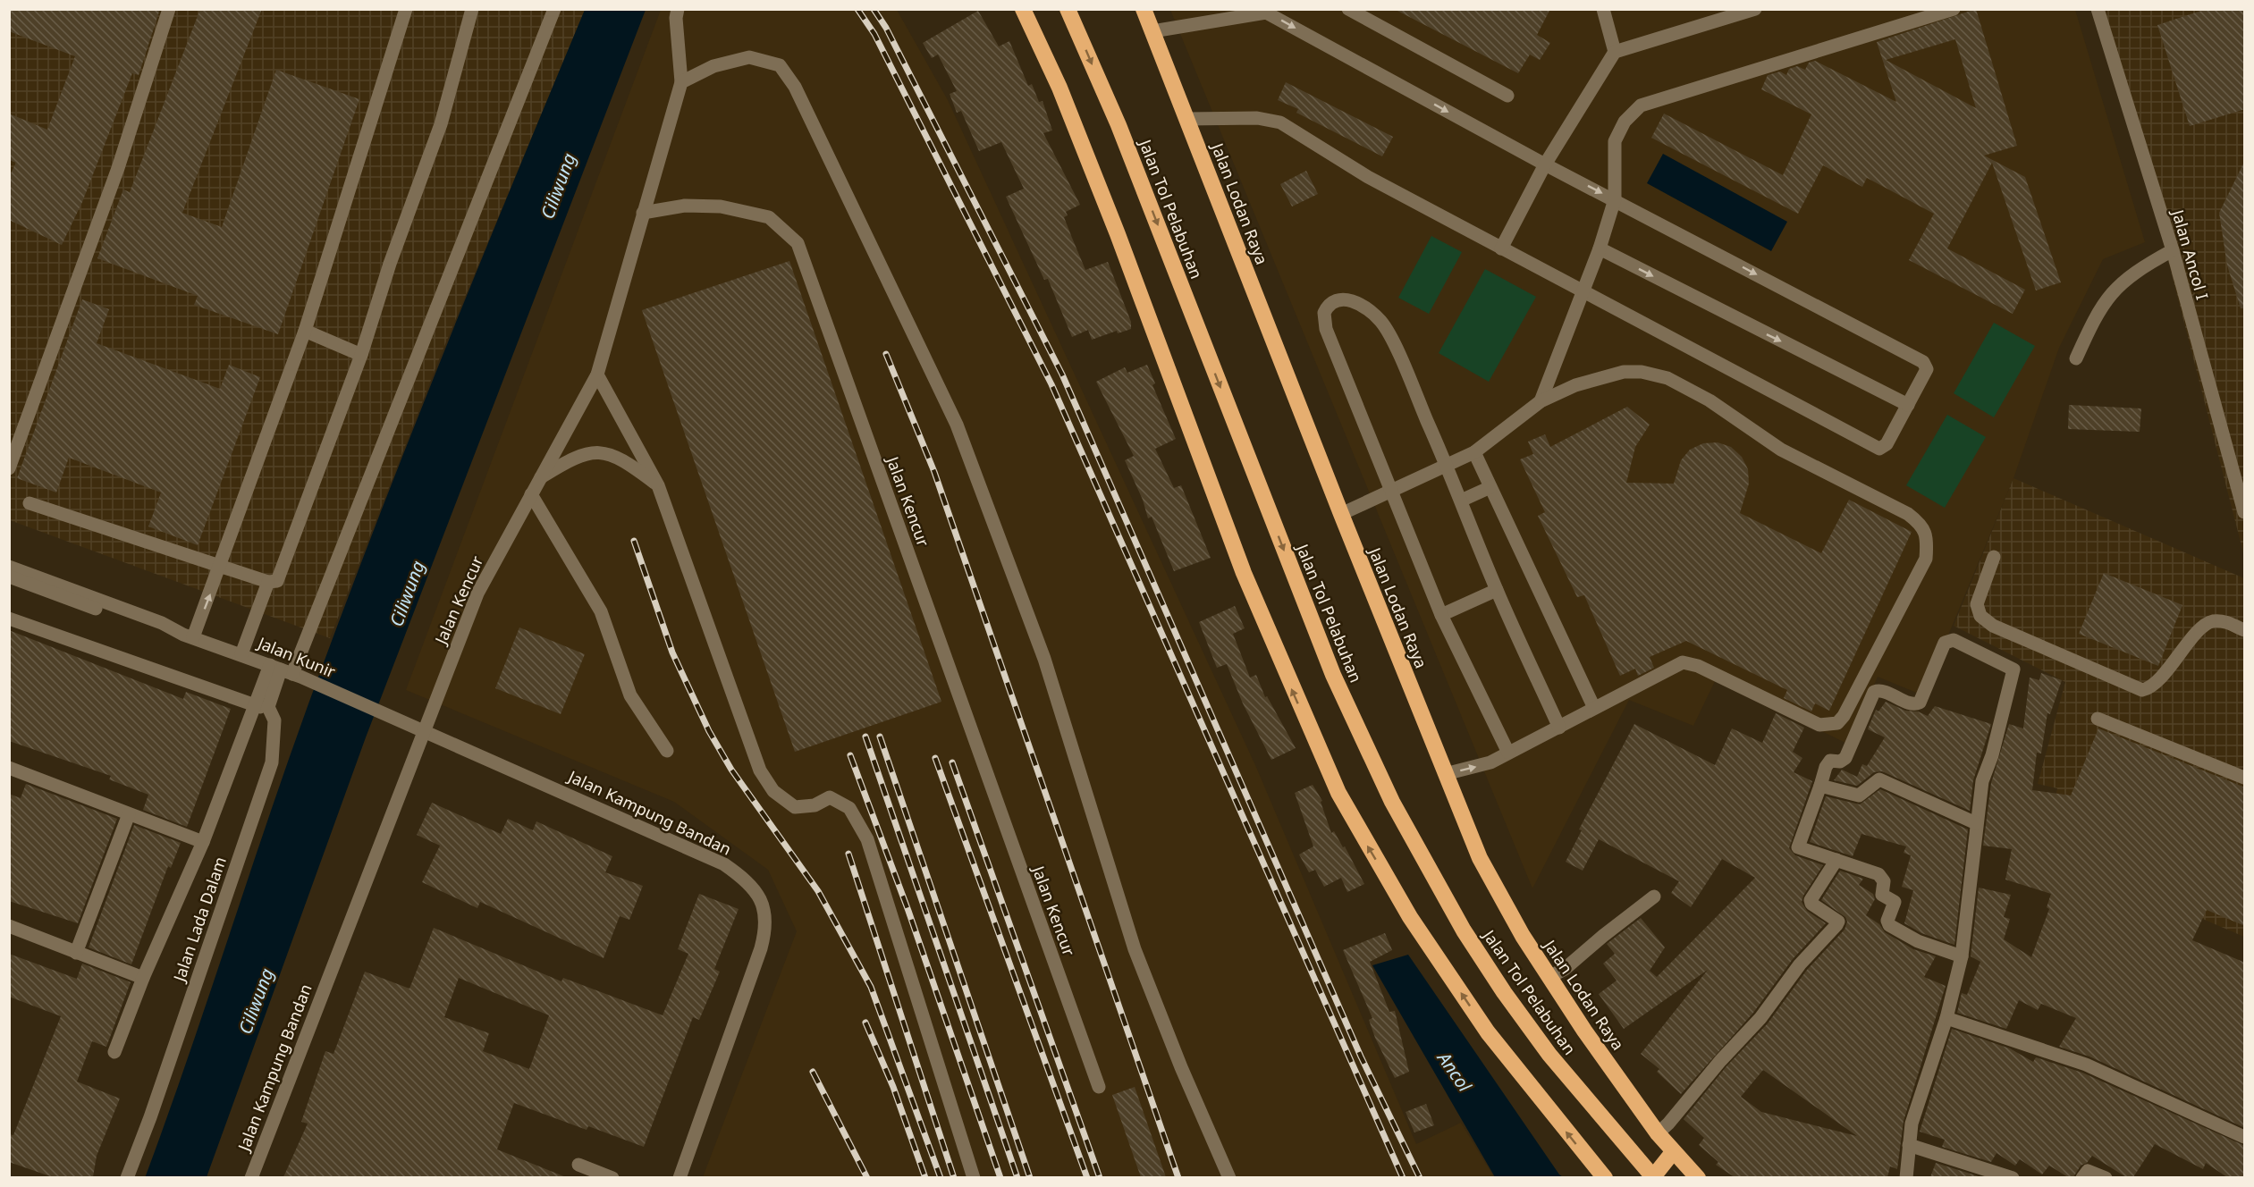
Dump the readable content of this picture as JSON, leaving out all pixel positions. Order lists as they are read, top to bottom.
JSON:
{
  "streets": {
    "highway": ["Jalan Lodan Raya", "Jalan Tol Pelabuhan"],
    "street": [
      "Jalan Ancol I",
      "Jalan Kencur",
      "Jalan Kunir",
      "Jalan Kampung Bandan",
      "Jalan Lada Dalam"
    ]
  },
  "crossings": [
    ["Jalan Kencur", "Jalan Kampung Bandan"],
    ["Jalan Kunir", "Jalan Kampung Bandan"],
    ["Jalan Kunir", "Jalan Lada Dalam"]
  ],
  "water": ["Ciliwung", "Ancol"]
}
